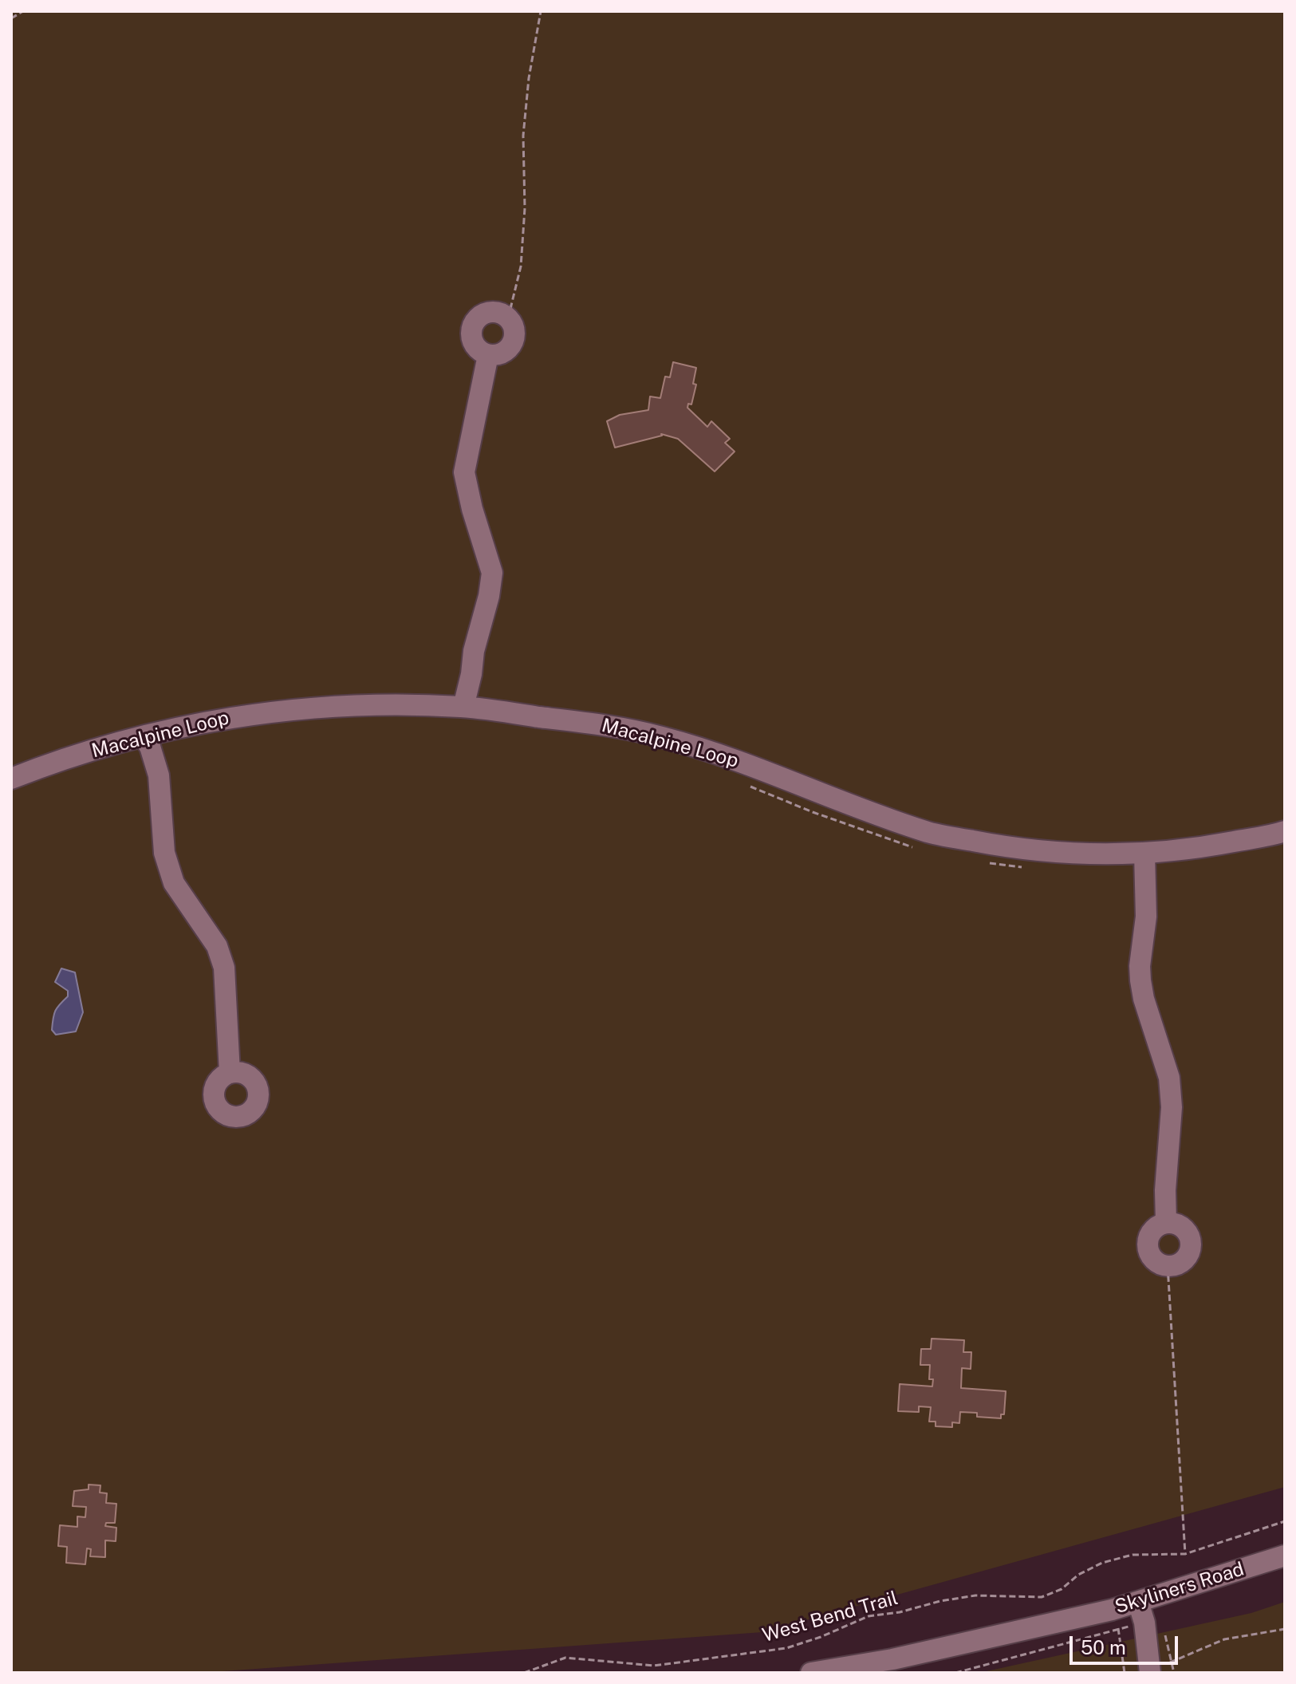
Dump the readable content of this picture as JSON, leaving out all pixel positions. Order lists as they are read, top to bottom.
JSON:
{
  "streets": {
    "street": ["Macalpine Loop", "Skyliners Road"],
    "path": ["West Bend Trail"]
  },
  "scale_bar": "50 m"
}
